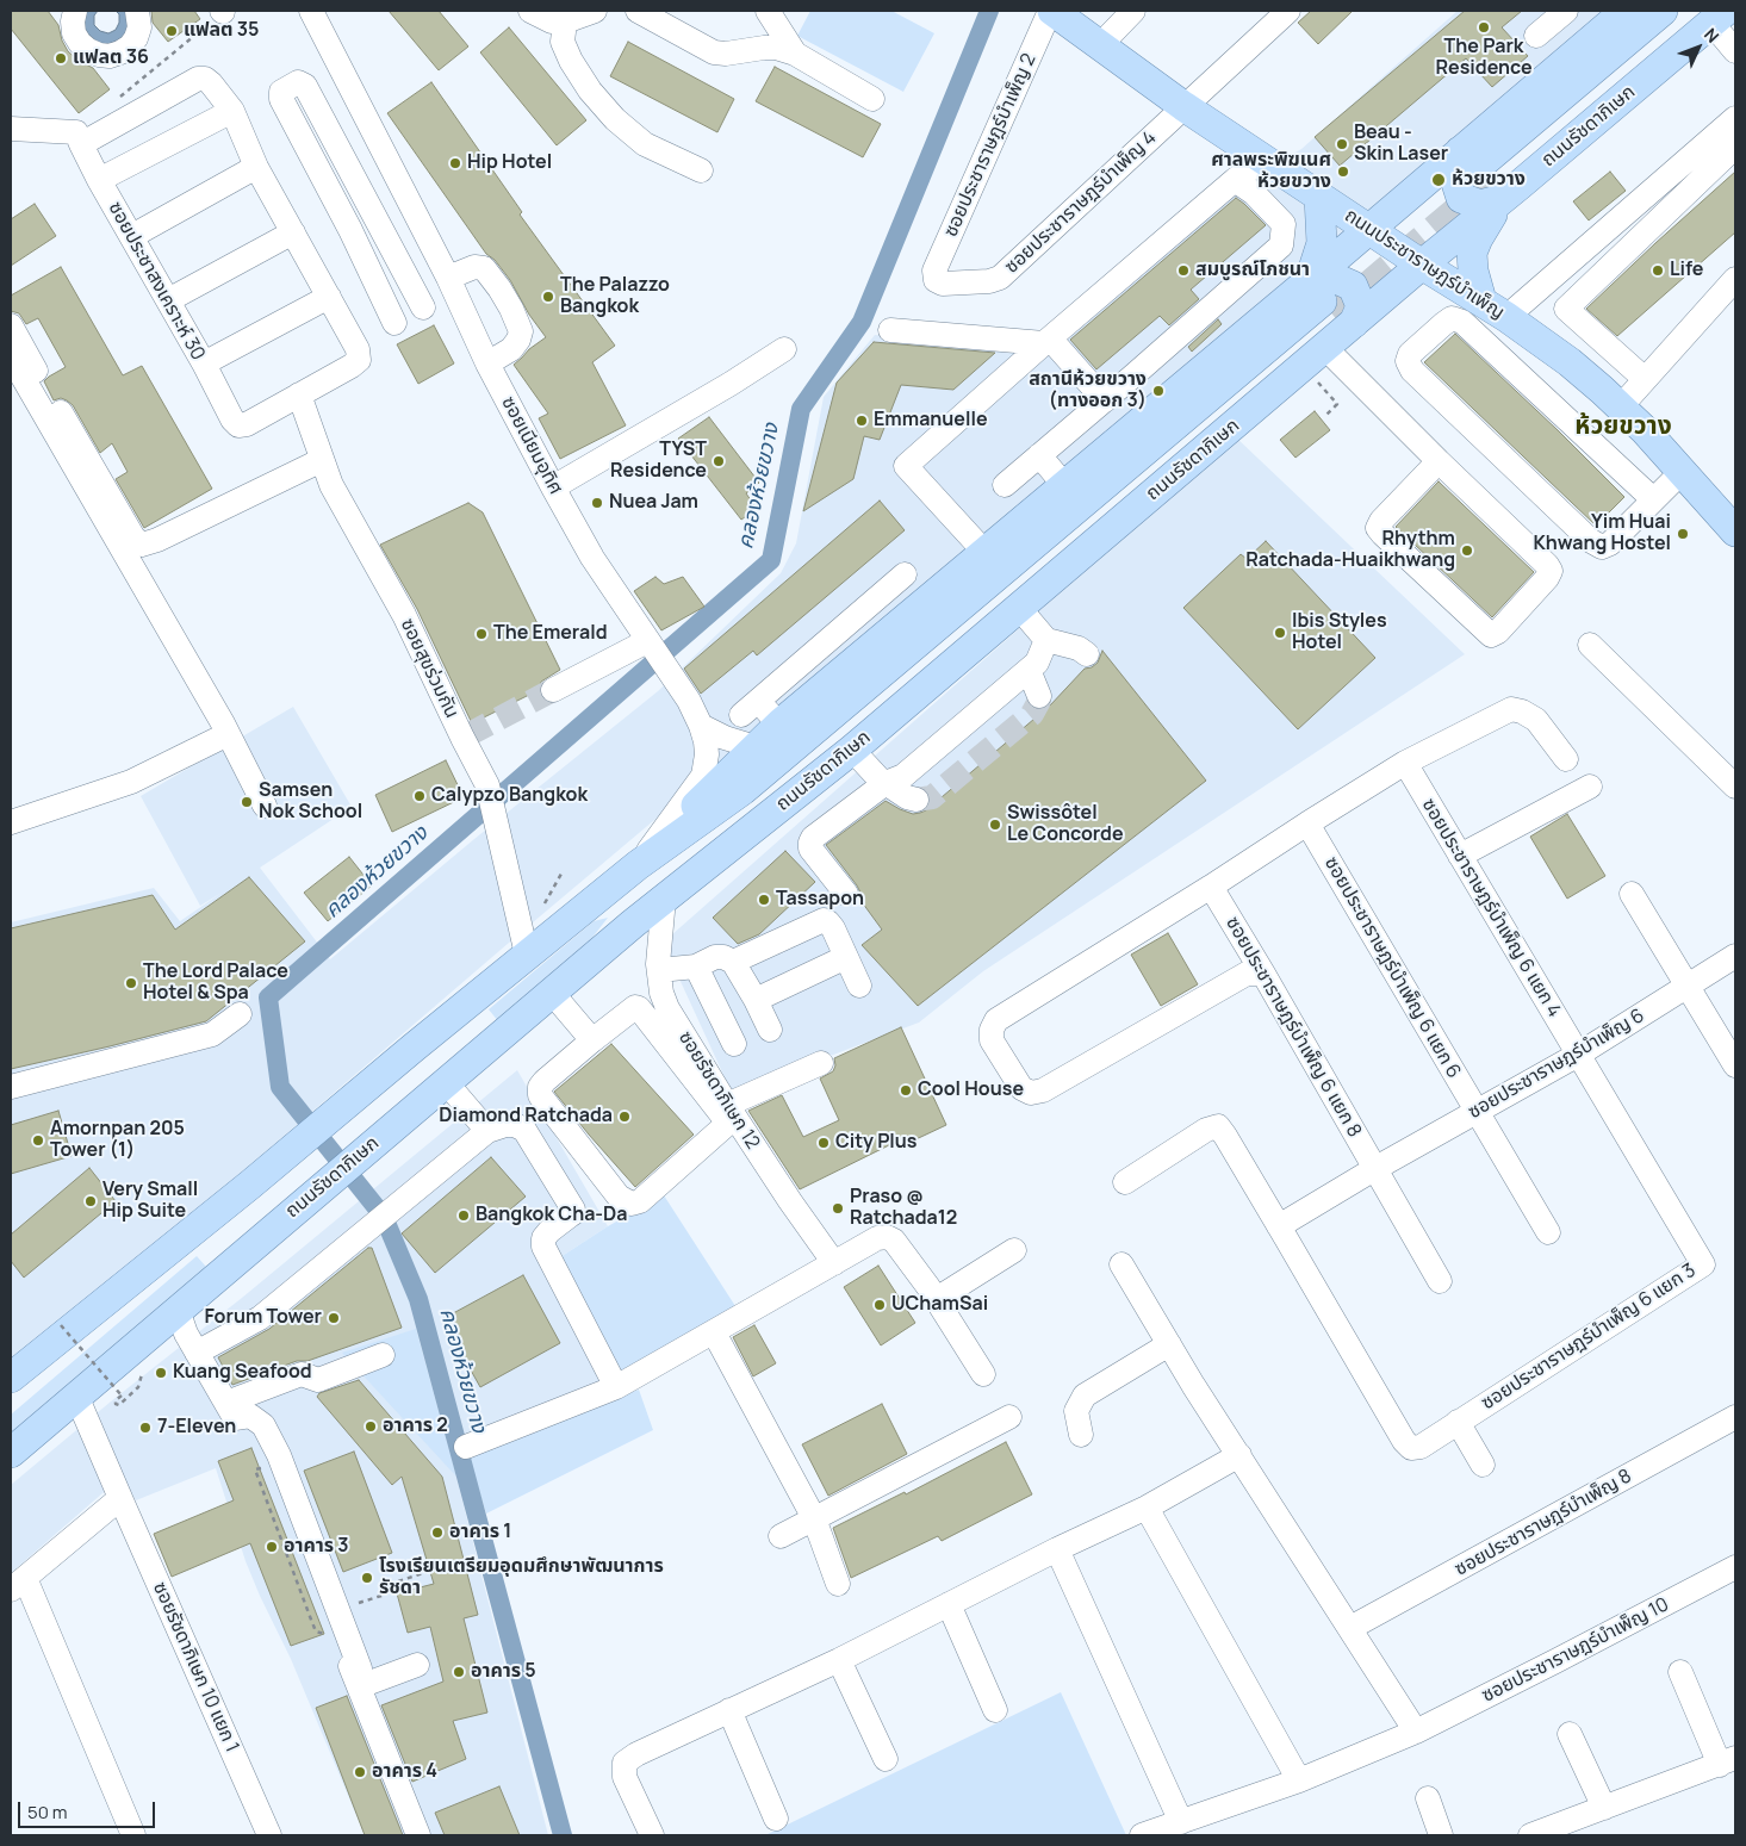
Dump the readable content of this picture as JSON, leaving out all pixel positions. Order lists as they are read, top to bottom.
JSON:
{
  "streets": {
    "main road": ["ถนนรัชดาภิเษก", "ถนนประชาราษฎร์บำเพ็ญ"],
    "street": [
      "ซอยประชาราษฎร์บำเพ็ญ 2",
      "ซอยประชาราษฎร์บำเพ็ญ 4",
      "ซอยประชาสงเคราะห์ 30",
      "ซอยเนียมอุทิศ",
      "ซอยสุขร่วมกัน",
      "ซอยประชาราษฎร์บำเพ็ญ 6 แยก 4",
      "ซอยประชาราษฎร์บำเพ็ญ 6 แยก 6",
      "ซอยประชาราษฎร์บำเพ็ญ 6 แยก 8",
      "ซอยประชาราษฎร์บำเพ็ญ 6",
      "ซอยรัชดาภิเษก 12",
      "ซอยประชาราษฎร์บำเพ็ญ 6 แยก 3",
      "ซอยประชาราษฎร์บำเพ็ญ 8",
      "ซอยประชาราษฎร์บำเพ็ญ 10",
      "ซอยรัชดาภิเษก 10 แยก 1"
    ]
  },
  "crossings": [
    ["ถนนรัชดาภิเษก", "ถนนประชาราษฎร์บำเพ็ญ"],
    ["ถนนรัชดาภิเษก", "ซอยเนียมอุทิศ"],
    ["ถนนรัชดาภิเษก", "ซอยสุขร่วมกัน"],
    ["ถนนรัชดาภิเษก", "ซอยรัชดาภิเษก 12"],
    ["ถนนรัชดาภิเษก", "ซอยรัชดาภิเษก 10 แยก 1"],
    ["ซอยประชาราษฎร์บำเพ็ญ 2", "ซอยประชาราษฎร์บำเพ็ญ 4"],
    ["ซอยประชาราษฎร์บำเพ็ญ 2", "ถนนประชาราษฎร์บำเพ็ญ"],
    ["ซอยประชาราษฎร์บำเพ็ญ 4", "ถนนประชาราษฎร์บำเพ็ญ"],
    ["ซอยประชาสงเคราะห์ 30", "ซอยสุขร่วมกัน"],
    ["ซอยประชาราษฎร์บำเพ็ญ 6 แยก 4", "ซอยประชาราษฎร์บำเพ็ญ 6"],
    ["ซอยประชาราษฎร์บำเพ็ญ 6 แยก 4", "ซอยประชาราษฎร์บำเพ็ญ 6 แยก 3"],
    ["ซอยประชาราษฎร์บำเพ็ญ 6 แยก 6", "ซอยประชาราษฎร์บำเพ็ญ 6"],
    ["ซอยประชาราษฎร์บำเพ็ญ 6 แยก 8", "ซอยประชาราษฎร์บำเพ็ญ 6"],
    ["ซอยประชาราษฎร์บำเพ็ญ 6", "ซอยประชาราษฎร์บำเพ็ญ 6 แยก 3"]
  ],
  "districts": ["ห้วยขวาง"],
  "water": ["คลองห้วยขวาง"],
  "places": [
    "The Park Residence",
    "แฟลต 35",
    "แฟลต 36",
    "Beau - Skin Laser",
    "Hip Hotel",
    "ศาลพระพิฆเนศ ห้วยขวาง",
    "ห้วยขวาง",
    "สมบูรณ์โภชนา",
    "Life",
    "The Palazzo Bangkok",
    "สถานีห้วยขวาง (ทางออก 3)",
    "Emmanuelle",
    "TYST Residence",
    "Nuea Jam",
    "Yim Huai Khwang Hostel",
    "Rhythm Ratchada-Huaikhwang",
    "Ibis Styles Hotel",
    "The Emerald",
    "Calypzo Bangkok",
    "Samsen Nok School",
    "Swissôtel Le Concorde",
    "Tassapon",
    "The Lord Palace Hotel & Spa",
    "Cool House",
    "Diamond Ratchada",
    "Amornpan 205 Tower (1)",
    "City Plus",
    "Very Small Hip Suite",
    "Praso @ Ratchada12",
    "Bangkok Cha-Da",
    "UChamSai",
    "Forum Tower",
    "Kuang Seafood",
    "อาคาร 2",
    "7-Eleven",
    "อาคาร 1",
    "อาคาร 3",
    "โรงเรียนเตรียมอุดมศึกษาพัฒนาการ รัชดา",
    "อาคาร 5",
    "อาคาร 4"
  ],
  "scale_bar": "50 m",
  "north": "top right"
}
